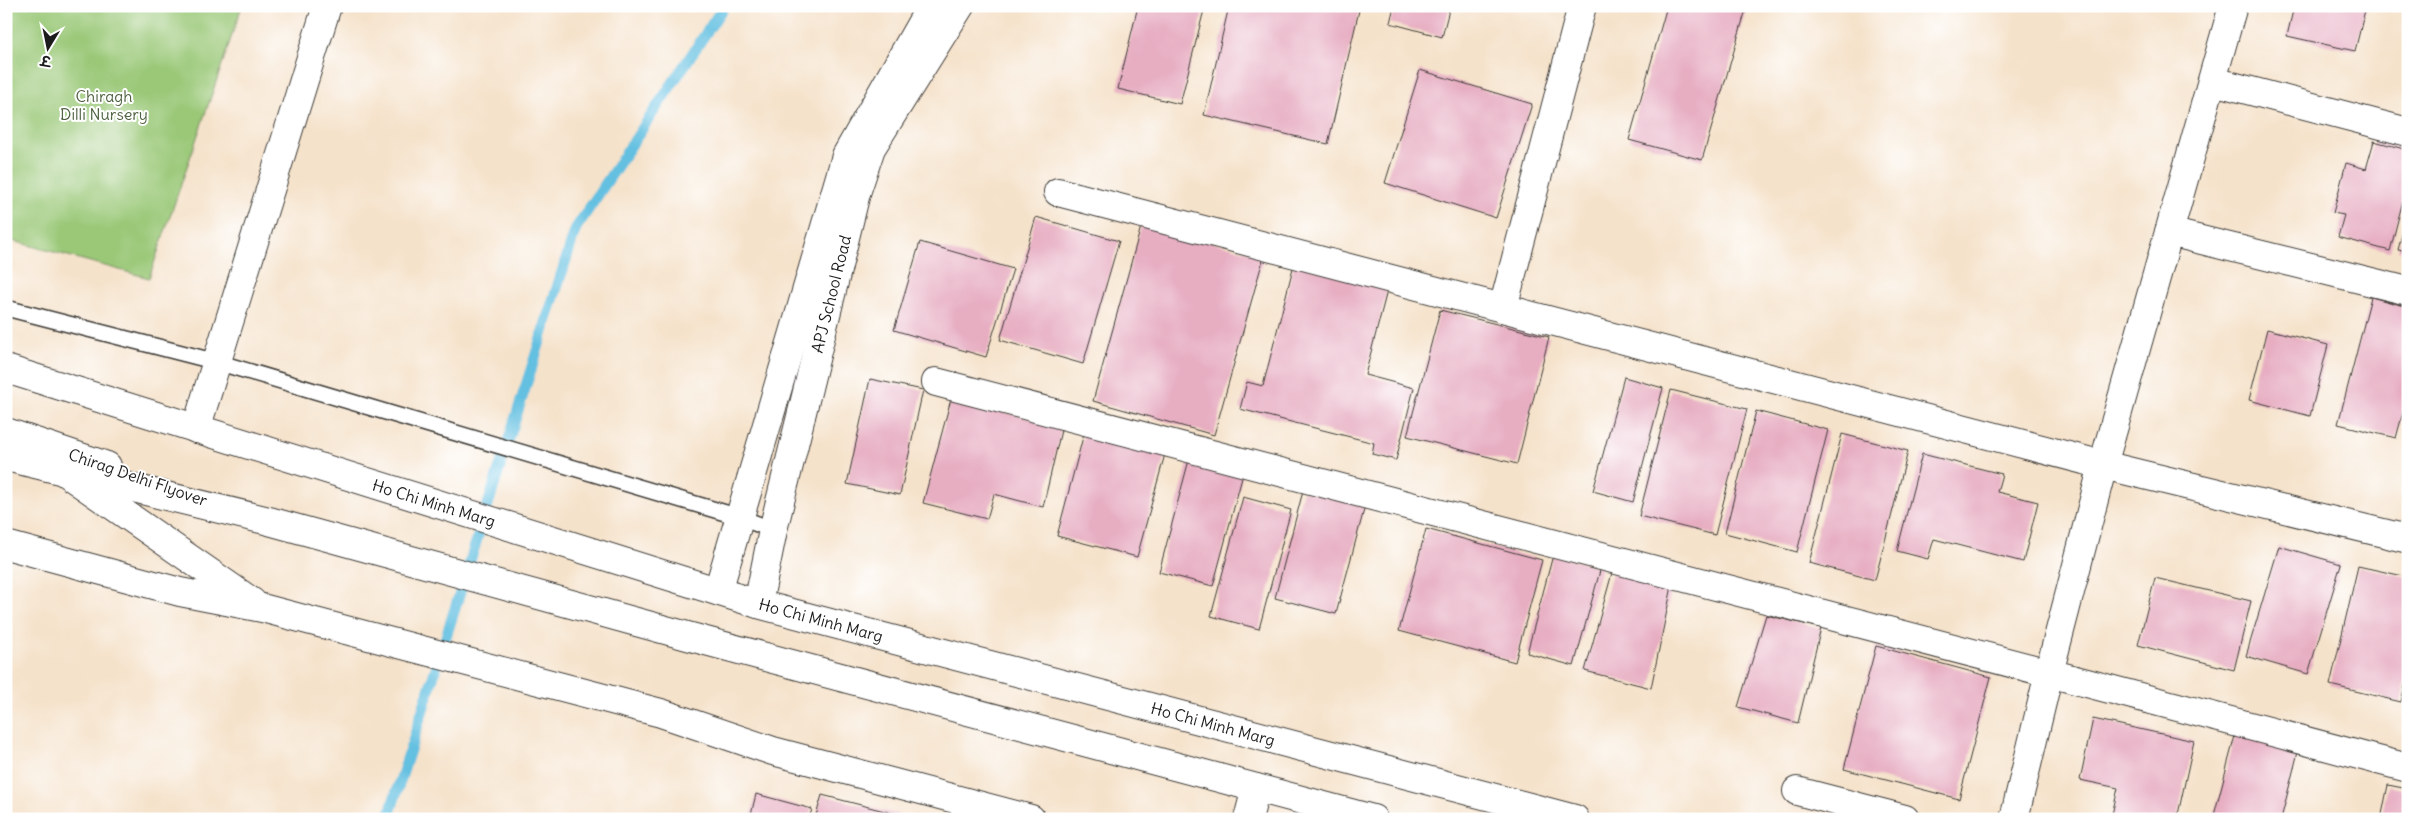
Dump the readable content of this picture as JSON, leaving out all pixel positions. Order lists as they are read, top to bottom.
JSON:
{
  "streets": {
    "street": ["APJ School Road", "Chirag Delhi Flyover", "Ho Chi Minh Marg"]
  },
  "crossings": [
    ["APJ School Road", "Ho Chi Minh Marg"]
  ],
  "parks": ["Chiragh Dilli Nursery"],
  "north": "bottom"
}
